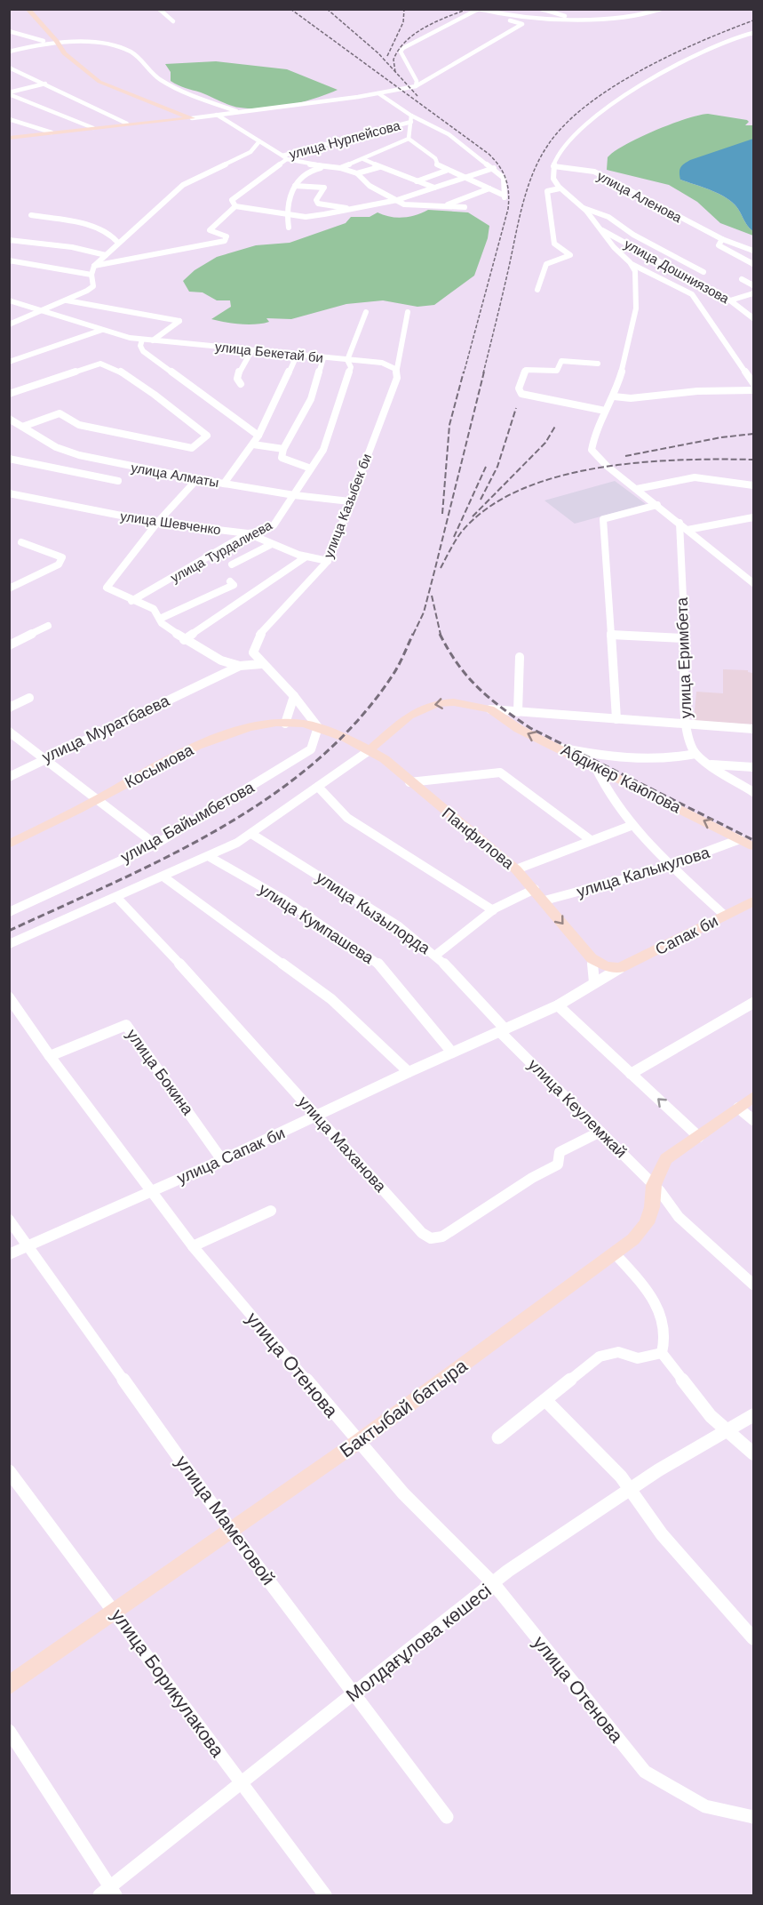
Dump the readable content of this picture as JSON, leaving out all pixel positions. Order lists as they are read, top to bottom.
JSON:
{
  "streets": {
    "street": [
      "улица Нурпейсова",
      "улица Аленова",
      "улица Дошниязова",
      "улица Бекетай би",
      "улица Алматы",
      "улица Казыбек би",
      "улица Шевченко",
      "улица Турдалиева",
      "улица Еримбета",
      "улица Муратбаева",
      "Косымова",
      "Абдикер Каюпова",
      "улица Байымбетова",
      "Панфилова",
      "улица Калыкулова",
      "улица Кызылорда",
      "улица Кумпашева",
      "Сапак би",
      "улица Бокина",
      "улица Кеулемжай",
      "улица Маханова",
      "улица Сапак би",
      "улица Отенова",
      "Бактыбай батыра",
      "улица Маметовой",
      "Молдағұлова көшесі",
      "улица Борикулакова"
    ]
  },
  "crossings": [
    ["улица Бекетай би", "улица Казыбек би"],
    ["улица Бекетай би", "улица Турдалиева"],
    ["улица Алматы", "улица Казыбек би"],
    ["улица Алматы", "улица Турдалиева"],
    ["улица Казыбек би", "улица Шевченко"],
    ["улица Шевченко", "улица Турдалиева"],
    ["Косымова", "улица Байымбетова"],
    ["Косымова", "Панфилова"],
    ["Абдикер Каюпова", "улица Калыкулова"],
    ["улица Байымбетова", "Панфилова"],
    ["Панфилова", "улица Калыкулова"],
    ["улица Кызылорда", "улица Кеулемжай"],
    ["улица Кызылорда", "улица Сапак би"],
    ["улица Кумпашева", "улица Сапак би"],
    ["Сапак би", "улица Сапак би"],
    ["улица Бокина", "улица Сапак би"],
    ["улица Бокина", "улица Отенова"],
    ["улица Кеулемжай", "улица Маханова"],
    ["улица Кеулемжай", "улица Сапак би"],
    ["улица Кеулемжай", "Бактыбай батыра"],
    ["улица Маханова", "улица Сапак би"],
    ["улица Сапак би", "улица Отенова"],
    ["улица Сапак би", "улица Маметовой"],
    ["улица Отенова", "Бактыбай батыра"],
    ["улица Отенова", "Молдағұлова көшесі"],
    ["Бактыбай батыра", "улица Маметовой"],
    ["Бактыбай батыра", "улица Борикулакова"],
    ["улица Маметовой", "Молдағұлова көшесі"],
    ["Молдағұлова көшесі", "улица Борикулакова"]
  ]
}
